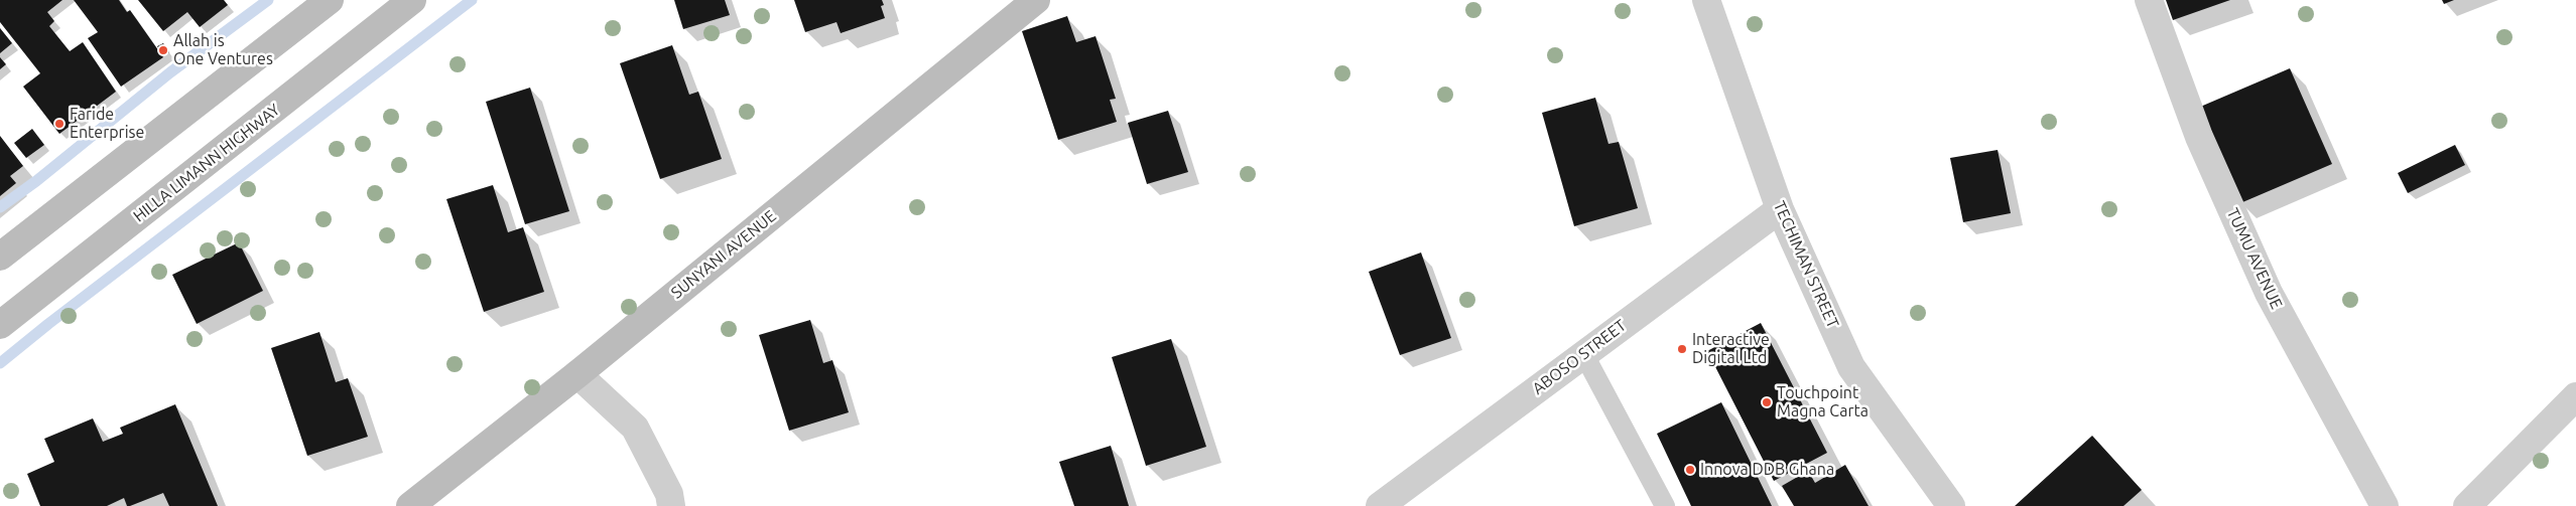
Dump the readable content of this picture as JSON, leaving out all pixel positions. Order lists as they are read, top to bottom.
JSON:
{
  "streets": {
    "main road": ["HILLA LIMANN HIGHWAY", "SUNYANI AVENUE"],
    "street": ["TUMU AVENUE", "TECHIMAN STREET", "ABOSO STREET"]
  },
  "crossings": [
    ["TECHIMAN STREET", "ABOSO STREET"]
  ],
  "places": [
    "Allah is One Ventures",
    "Faride Enterprise",
    "Interactive Digital Ltd",
    "Touchpoint Magna Carta",
    "Innova DDB Ghana"
  ]
}
